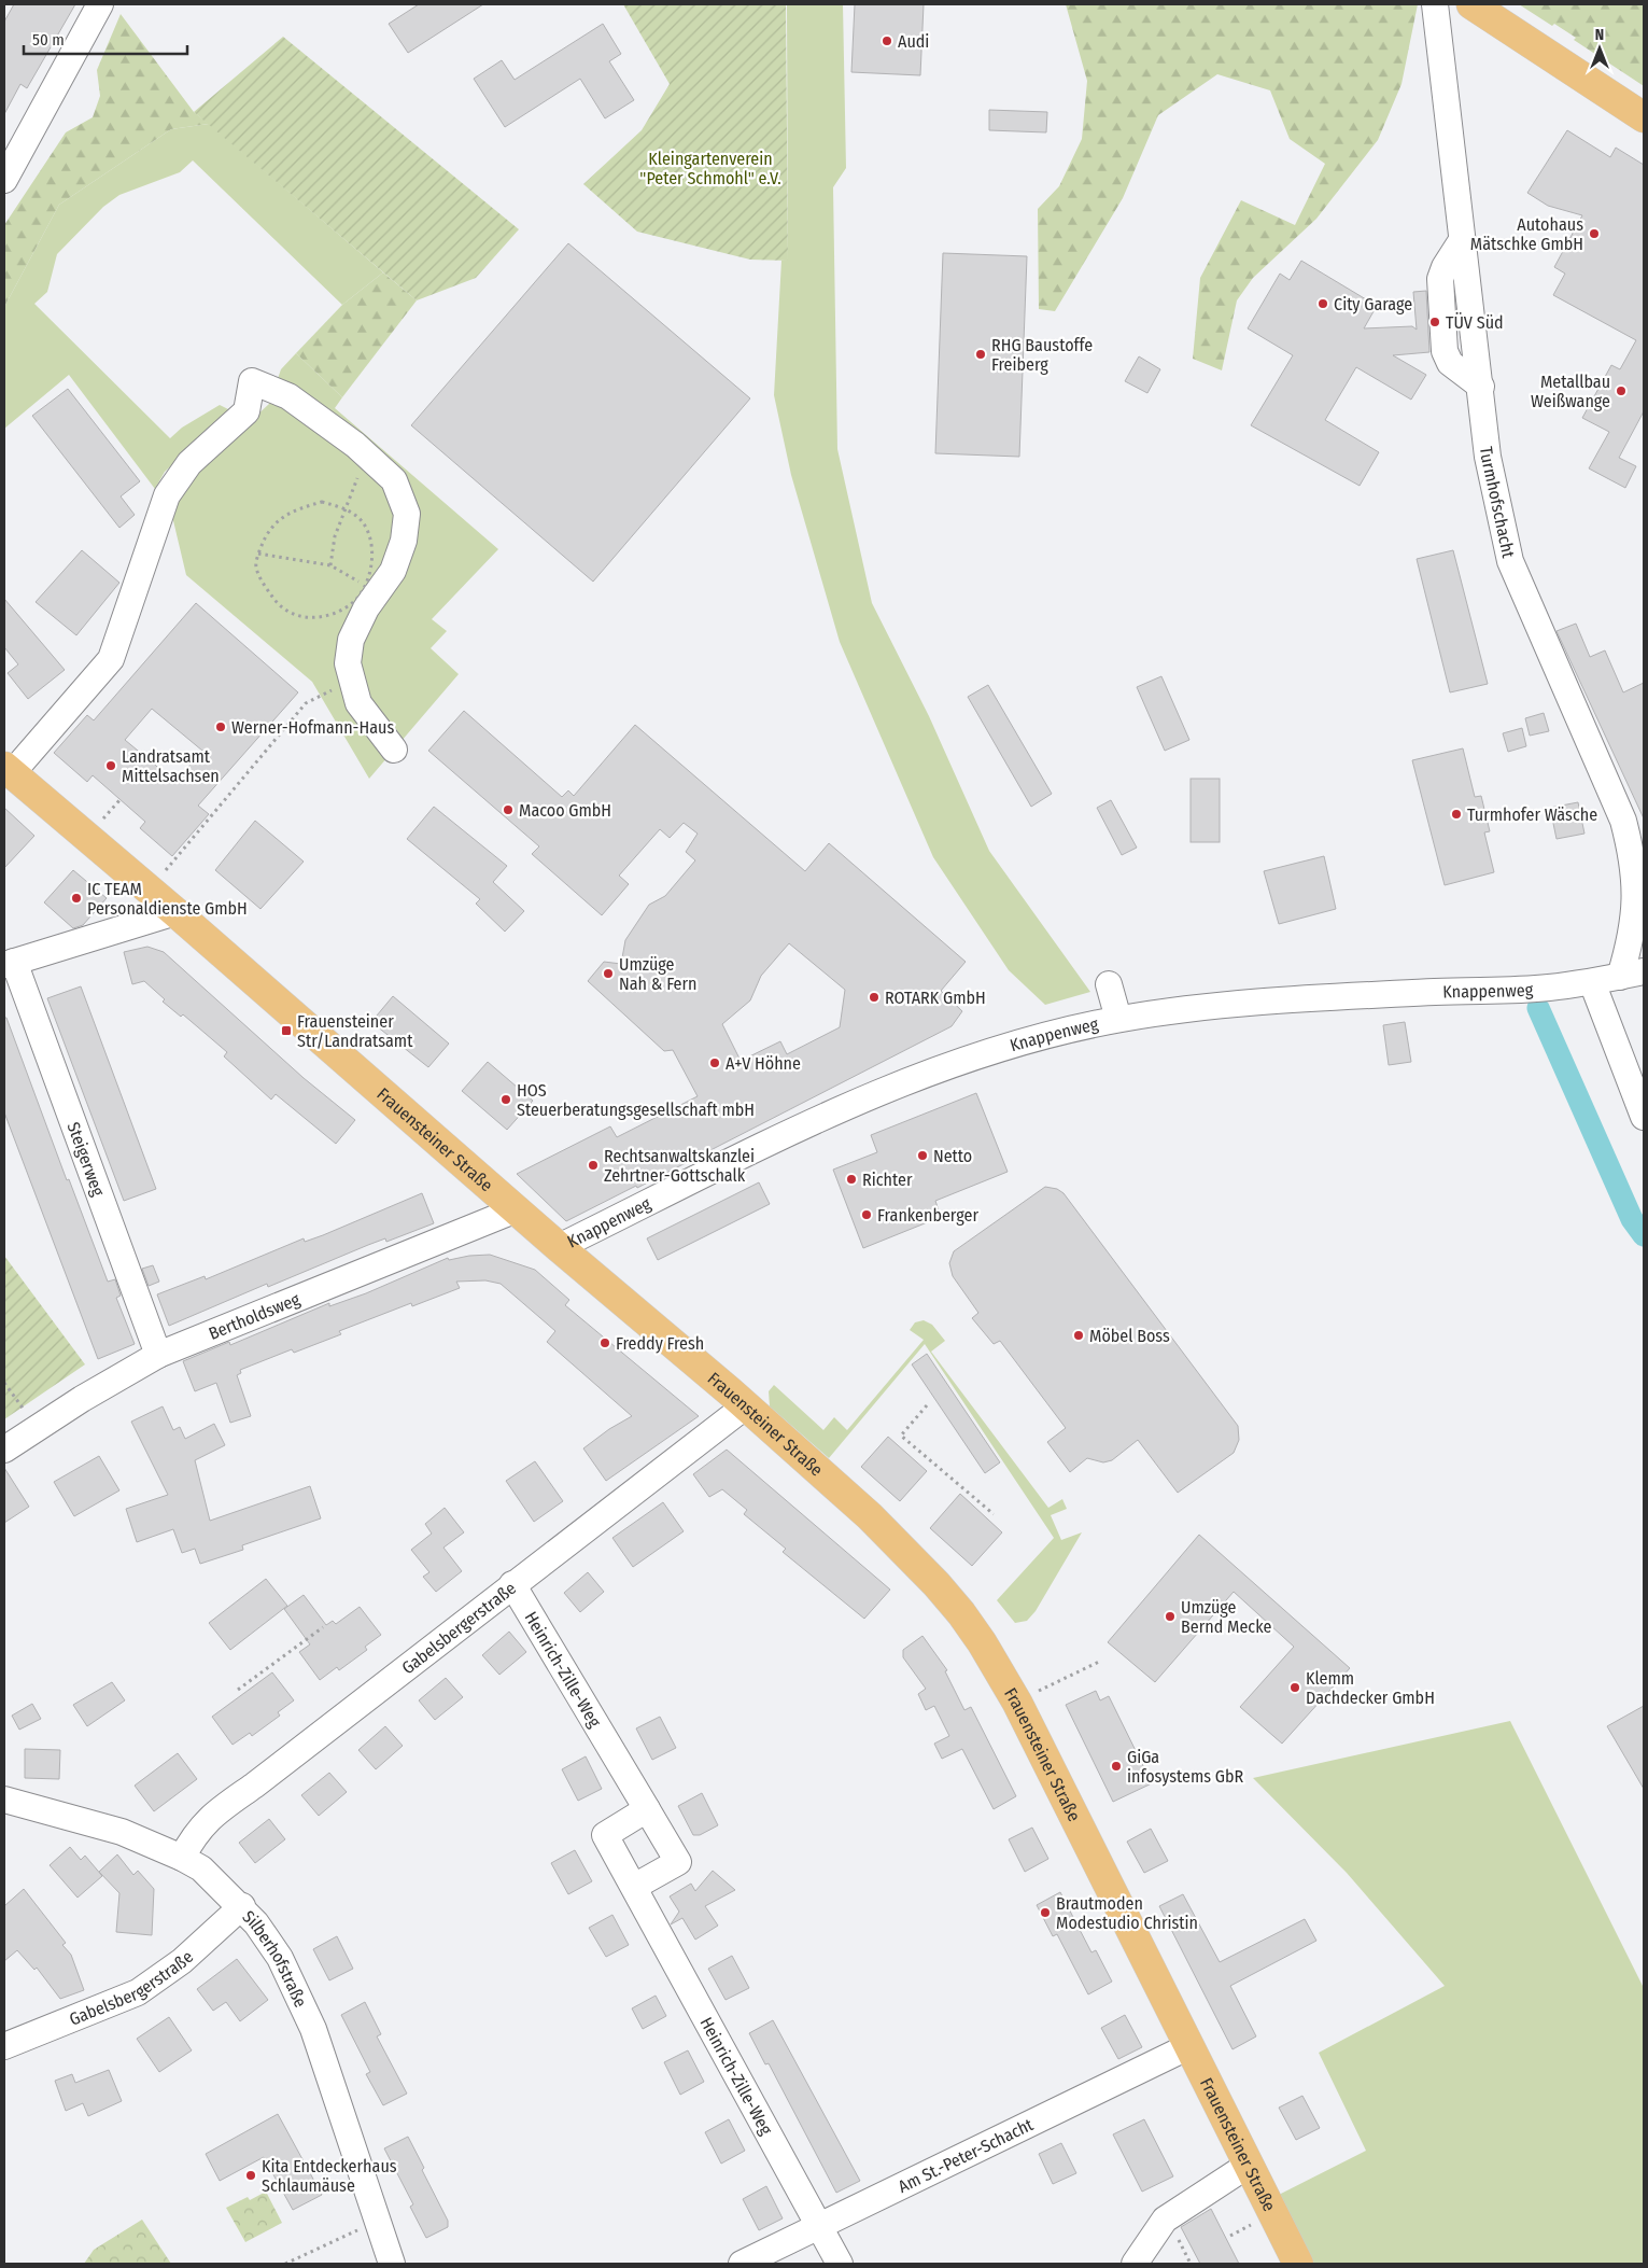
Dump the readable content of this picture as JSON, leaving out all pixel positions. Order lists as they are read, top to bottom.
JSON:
{
  "streets": {
    "main road": ["Frauensteiner Straße"],
    "street": [
      "Turmhofschacht",
      "Knappenweg",
      "Steigerweg",
      "Bertholdsweg",
      "Gabelsbergerstraße",
      "Heinrich-Zille-Weg",
      "Silberhofstraße",
      "Am St.-Peter-Schacht"
    ]
  },
  "crossings": [
    ["Turmhofschacht", "Knappenweg"],
    ["Knappenweg", "Frauensteiner Straße"],
    ["Frauensteiner Straße", "Bertholdsweg"],
    ["Frauensteiner Straße", "Gabelsbergerstraße"],
    ["Frauensteiner Straße", "Am St.-Peter-Schacht"],
    ["Steigerweg", "Bertholdsweg"],
    ["Gabelsbergerstraße", "Heinrich-Zille-Weg"],
    ["Gabelsbergerstraße", "Silberhofstraße"],
    ["Heinrich-Zille-Weg", "Am St.-Peter-Schacht"]
  ],
  "parks": ["Kleingartenverein \"Peter Schmohl\" e.V."],
  "places": {
    "other": [
      "Audi",
      "Autohaus Mätschke GmbH",
      "City Garage",
      "TÜV Süd",
      "RHG Baustoffe Freiberg",
      "Metallbau Weißwange",
      "Werner-Hofmann-Haus",
      "Landratsamt Mittelsachsen",
      "Macoo GmbH",
      "Turmhofer Wäsche",
      "IC TEAM Personaldienste GmbH",
      "Umzüge Nah & Fern",
      "ROTARK GmbH",
      "A+V Höhne",
      "HOS Steuerberatungsgesellschaft mbH",
      "Netto",
      "Rechtsanwaltskanzlei Zehrtner-Gottschalk",
      "Richter",
      "Frankenberger",
      "Möbel Boss",
      "Freddy Fresh",
      "Umzüge Bernd Mecke",
      "Klemm Dachdecker GmbH",
      "GiGa infosystems GbR",
      "Brautmoden Modestudio Christin",
      "Kita Entdeckerhaus Schlaumäuse"
    ],
    "transit": ["Frauensteiner Str/Landratsamt"]
  },
  "scale_bar": "50 m",
  "north": "top"
}
